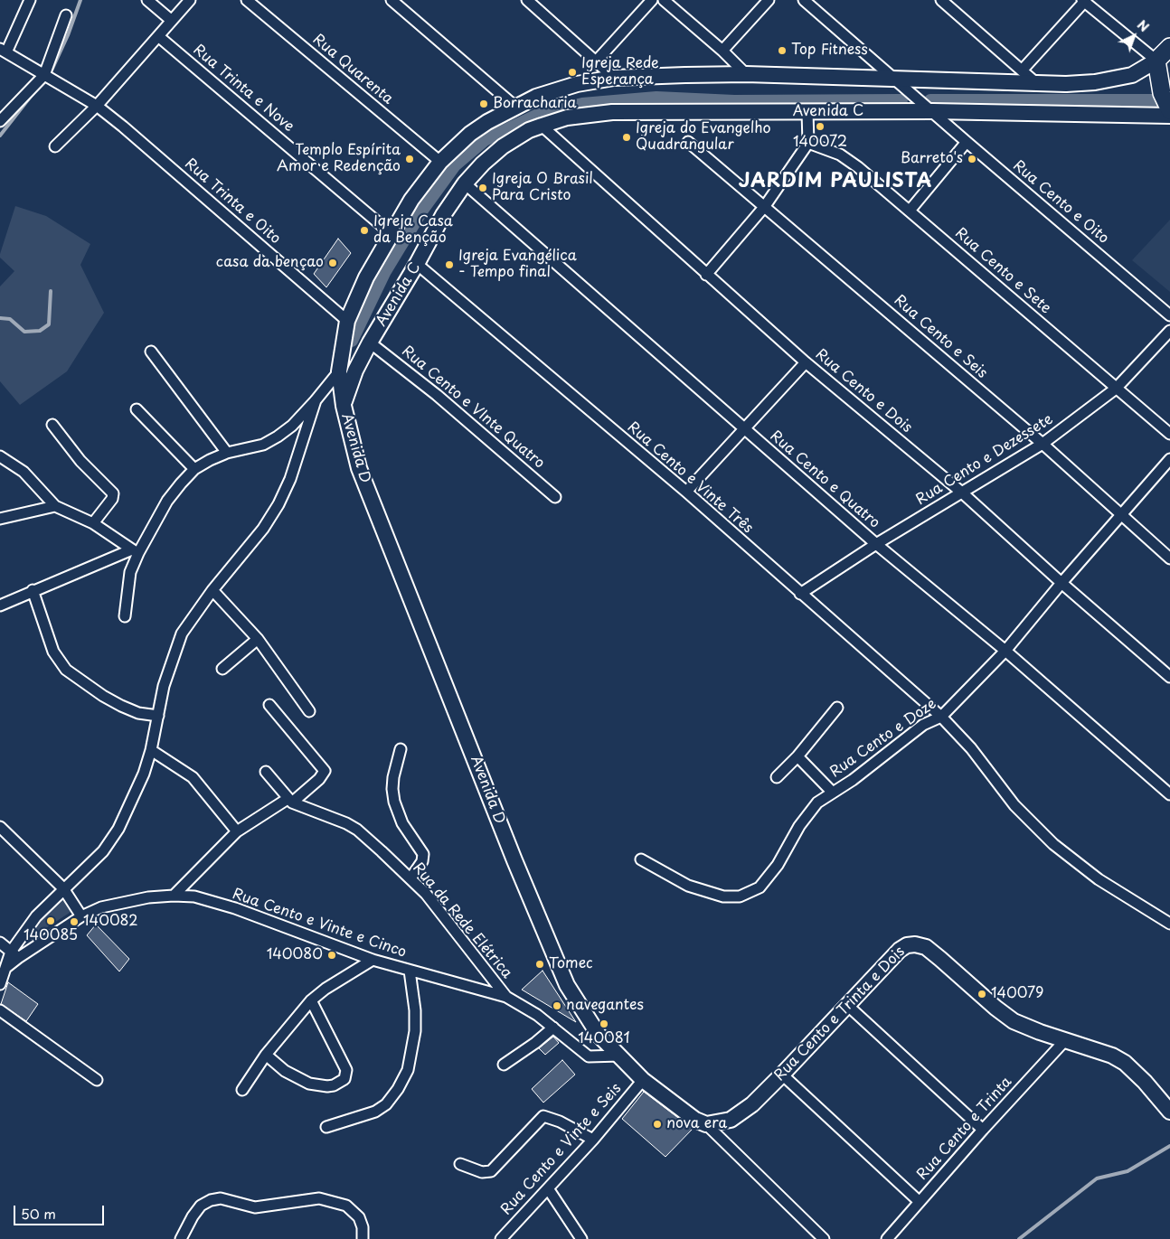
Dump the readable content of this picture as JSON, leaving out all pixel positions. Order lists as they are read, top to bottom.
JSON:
{
  "streets": {
    "main road": ["Avenida C", "Avenida D", "Rua Cento e Trinta e Dois"],
    "street": [
      "Rua Quarenta",
      "Rua Trinta e Nove",
      "Rua Trinta e Oito",
      "Rua Cento e Oito",
      "Rua Cento e Sete",
      "Rua Cento e Seis",
      "Rua Cento e Dois",
      "Rua Cento e VInte Quatro",
      "Rua Cento e Dezessete",
      "Rua Cento e Vinte Três",
      "Rua Cento e Quatro",
      "Rua Cento e Doze",
      "Rua da Rede Elétrica",
      "Rua Cento e Vinte e Cinco",
      "Rua Cento e Trinta",
      "Rua Cento e Vinte e Seis"
    ]
  },
  "crossings": [
    ["Rua Quarenta", "Avenida D"],
    ["Rua Trinta e Nove", "Avenida D"],
    ["Avenida C", "Rua Cento e Oito"],
    ["Avenida C", "Rua Cento e Dois"],
    ["Avenida C", "Rua Cento e VInte Quatro"],
    ["Avenida C", "Avenida D"],
    ["Avenida C", "Rua Cento e Vinte Três"],
    ["Avenida C", "Rua Cento e Quatro"],
    ["Rua Trinta e Oito", "Avenida D"],
    ["Rua Cento e Oito", "Avenida D"],
    ["Rua Cento e Sete", "Rua Cento e Dezessete"],
    ["Rua Cento e Seis", "Rua Cento e Dezessete"],
    ["Rua Cento e Seis", "Rua Cento e Doze"],
    ["Rua Cento e Dois", "Rua Cento e Dezessete"],
    ["Rua Cento e Dois", "Rua Cento e Doze"],
    ["Avenida D", "Rua Cento e Vinte e Cinco"],
    ["Avenida D", "Rua Cento e Trinta e Dois"],
    ["Avenida D", "Rua Cento e Vinte e Seis"],
    ["Rua Cento e Dezessete", "Rua Cento e Vinte Três"],
    ["Rua Cento e Dezessete", "Rua Cento e Quatro"],
    ["Rua Cento e Vinte Três", "Rua Cento e Doze"],
    ["Rua Cento e Quatro", "Rua Cento e Doze"],
    ["Rua da Rede Elétrica", "Rua Cento e Vinte e Cinco"],
    ["Rua Cento e Trinta e Dois", "Rua Cento e Trinta"]
  ],
  "districts": ["JARDIM PAULISTA"],
  "places": [
    "Top Fitness",
    "Igreja Rede Esperança",
    "Borracharia",
    "140072",
    "Igreja do Evangelho Quadrangular",
    "Templo Espírita Amor e Redenção",
    "Barreto's",
    "Igreja O Brasil Para Cristo",
    "Igreja Casa da Benção",
    "casa da bençao",
    "Igreja Evangélica - Tempo final",
    "140085",
    "140082",
    "140080",
    "Tomec",
    "140079",
    "navegantes",
    "140081",
    "nova era"
  ],
  "scale_bar": "50 m",
  "north": "top right"
}
